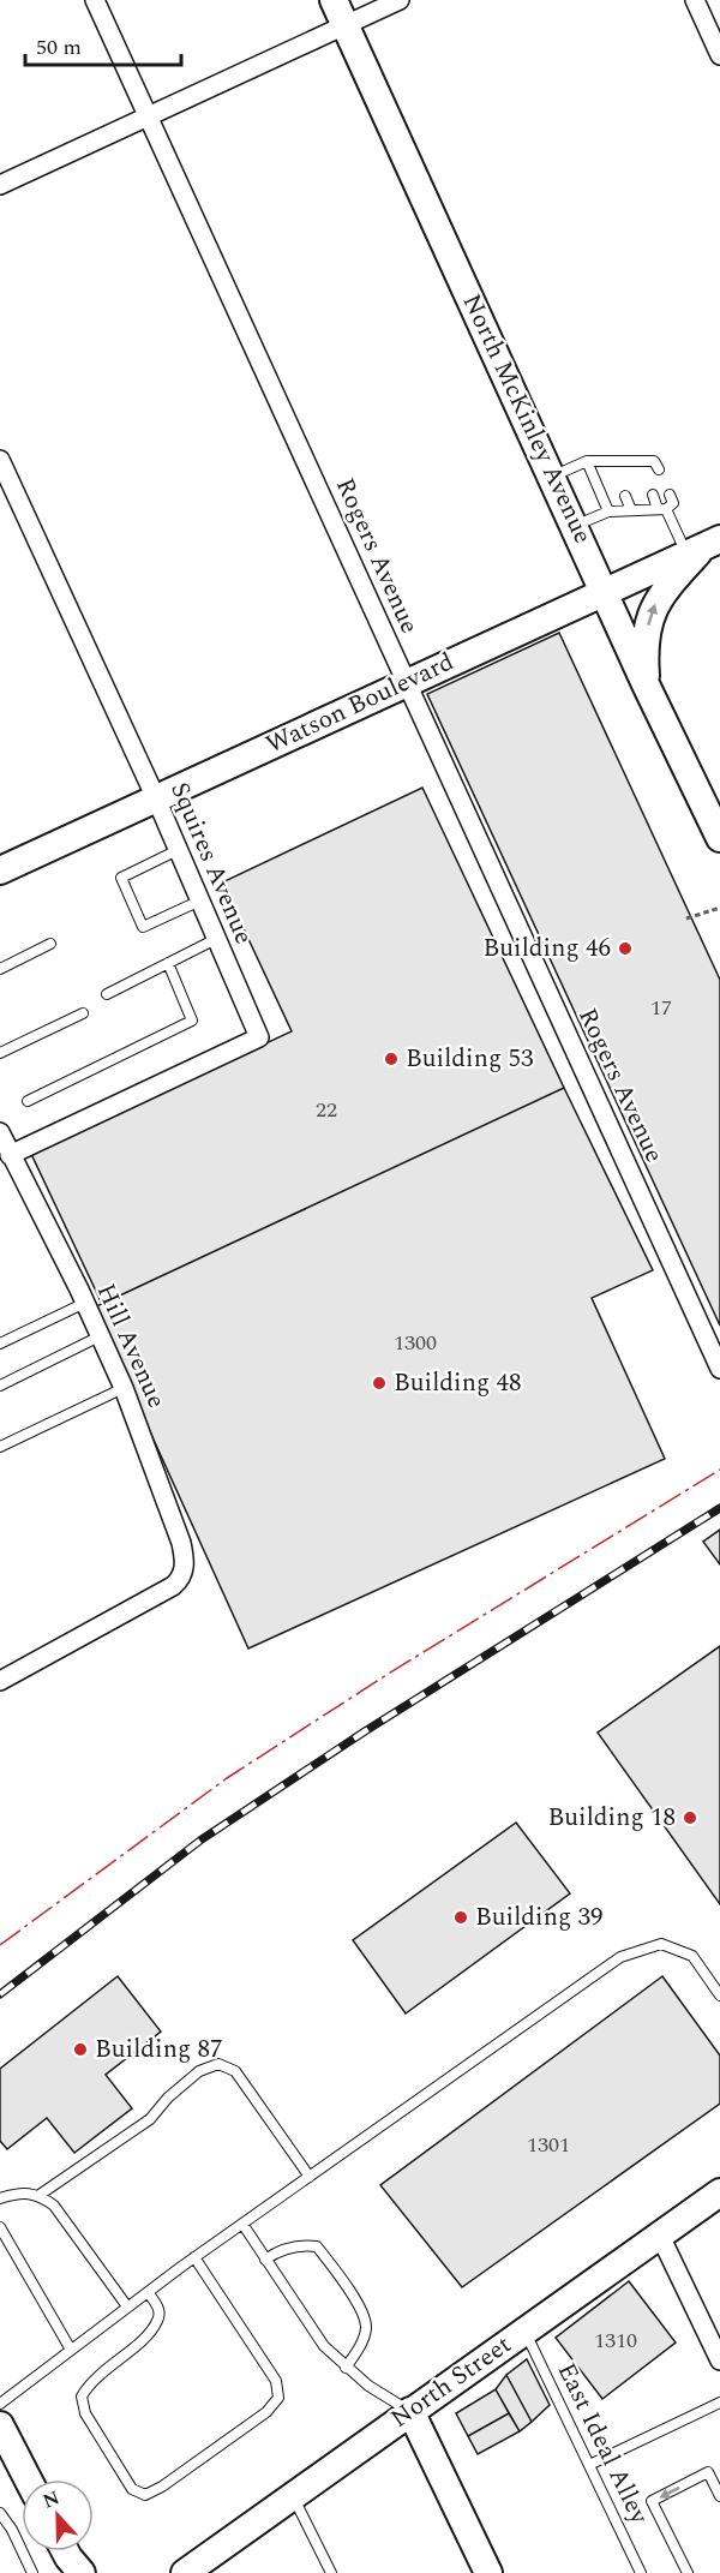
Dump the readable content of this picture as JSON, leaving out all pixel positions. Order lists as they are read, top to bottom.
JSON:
{
  "streets": {
    "street": [
      "North McKinley Avenue",
      "Rogers Avenue",
      "Watson Boulevard",
      "Squires Avenue",
      "Hill Avenue",
      "North Street"
    ],
    "lane": ["East Ideal Alley"]
  },
  "crossings": [
    ["North McKinley Avenue", "Watson Boulevard"],
    ["Rogers Avenue", "Watson Boulevard"],
    ["Watson Boulevard", "Squires Avenue"],
    ["Squires Avenue", "Hill Avenue"],
    ["North Street", "East Ideal Alley"]
  ],
  "places": [
    "Building 46",
    "Building 53",
    "Building 48",
    "Building 18",
    "Building 39",
    "Building 87"
  ],
  "house_numbers": [
    "17",
    "22",
    "1300",
    "1301",
    "1310"
  ],
  "scale_bar": "50 m",
  "north": "top"
}
